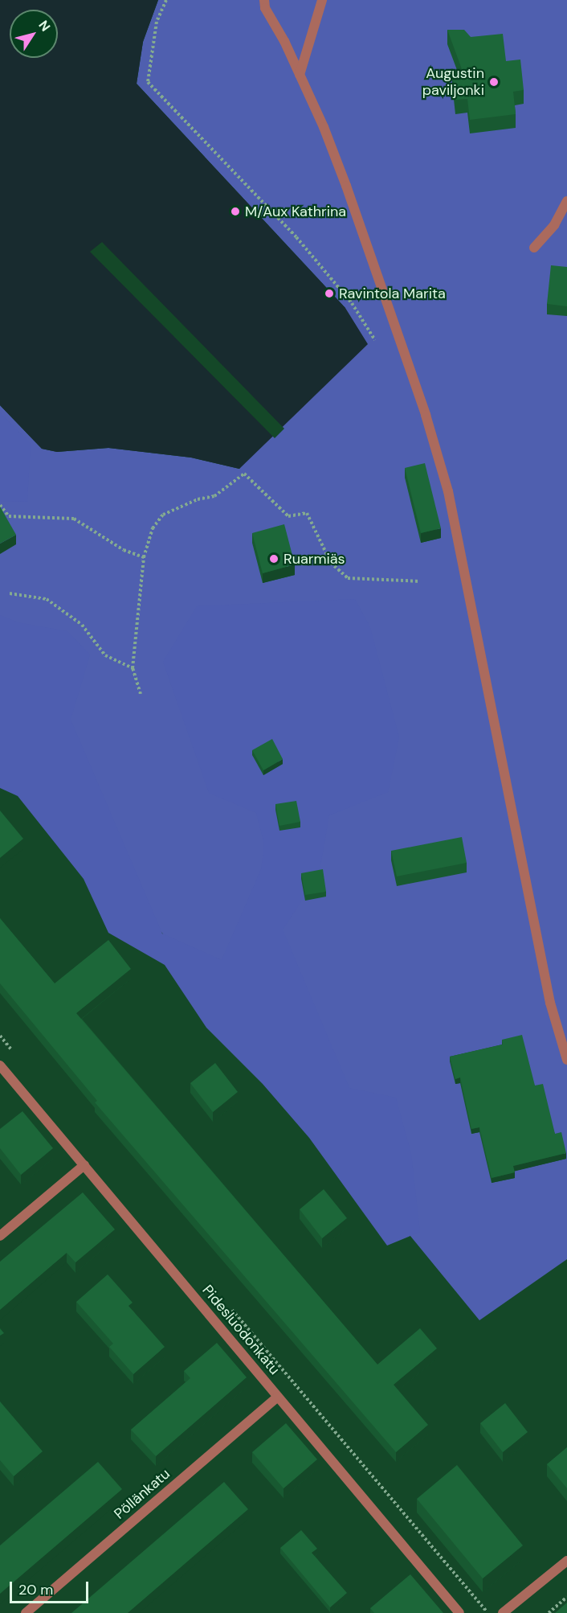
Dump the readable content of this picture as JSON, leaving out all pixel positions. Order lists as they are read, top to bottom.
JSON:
{
  "streets": {
    "street": ["Pidesluodonkatu", "Pöllänkatu"]
  },
  "crossings": [
    ["Pidesluodonkatu", "Pöllänkatu"]
  ],
  "places": [
    "Augustin paviljonki",
    "M/Aux Kathrina",
    "Ravintola Marita",
    "Ruarmiäs"
  ],
  "scale_bar": "20 m",
  "north": "top right"
}
